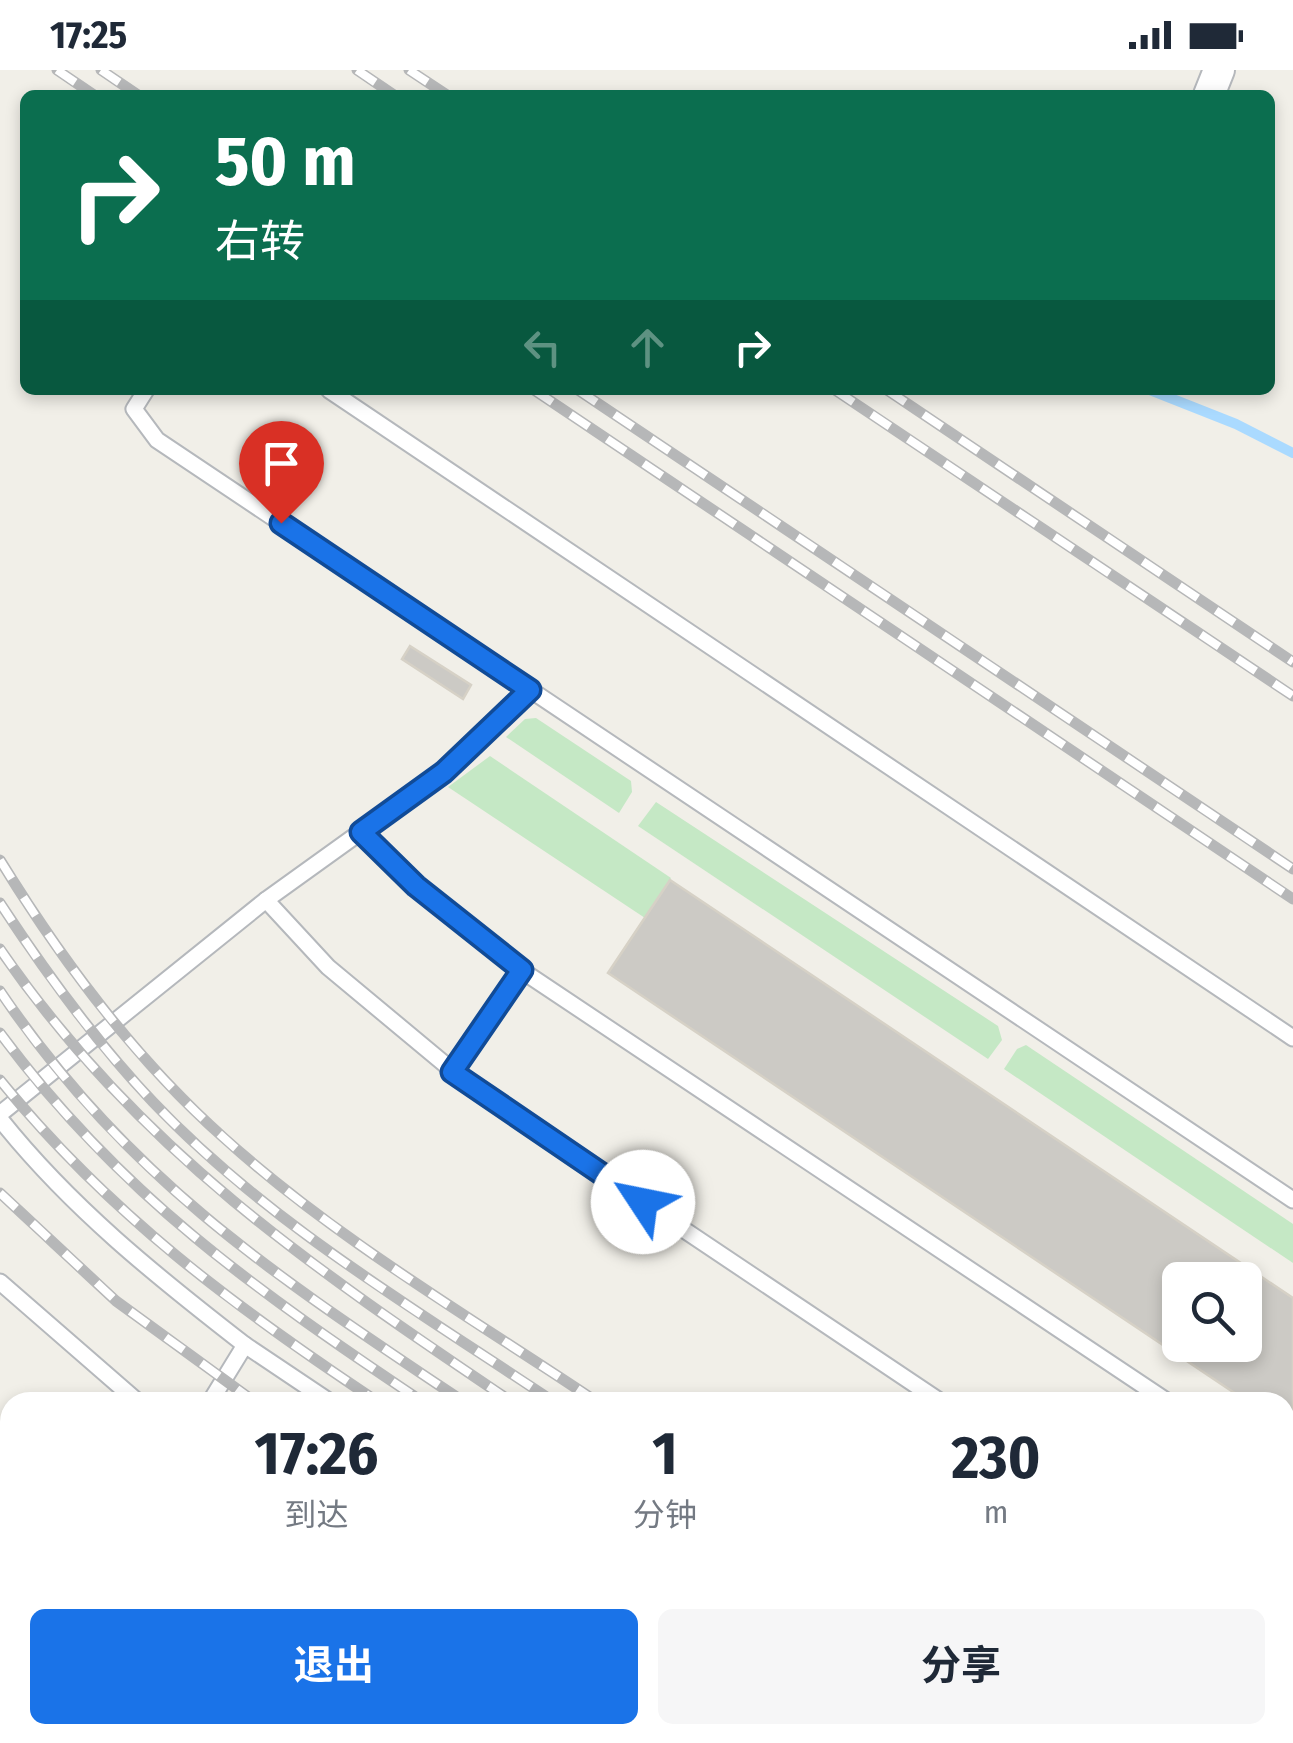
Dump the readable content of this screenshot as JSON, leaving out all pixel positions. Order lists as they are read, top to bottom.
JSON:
{
  "page": {
    "status": "17:25",
    "turn": ["50 m", "右转"],
    "eta": [
      "17:26",
      "到达",
      "1",
      "分钟",
      "230",
      "m"
    ],
    "buttons": ["退出", "分享"]
  }
}
